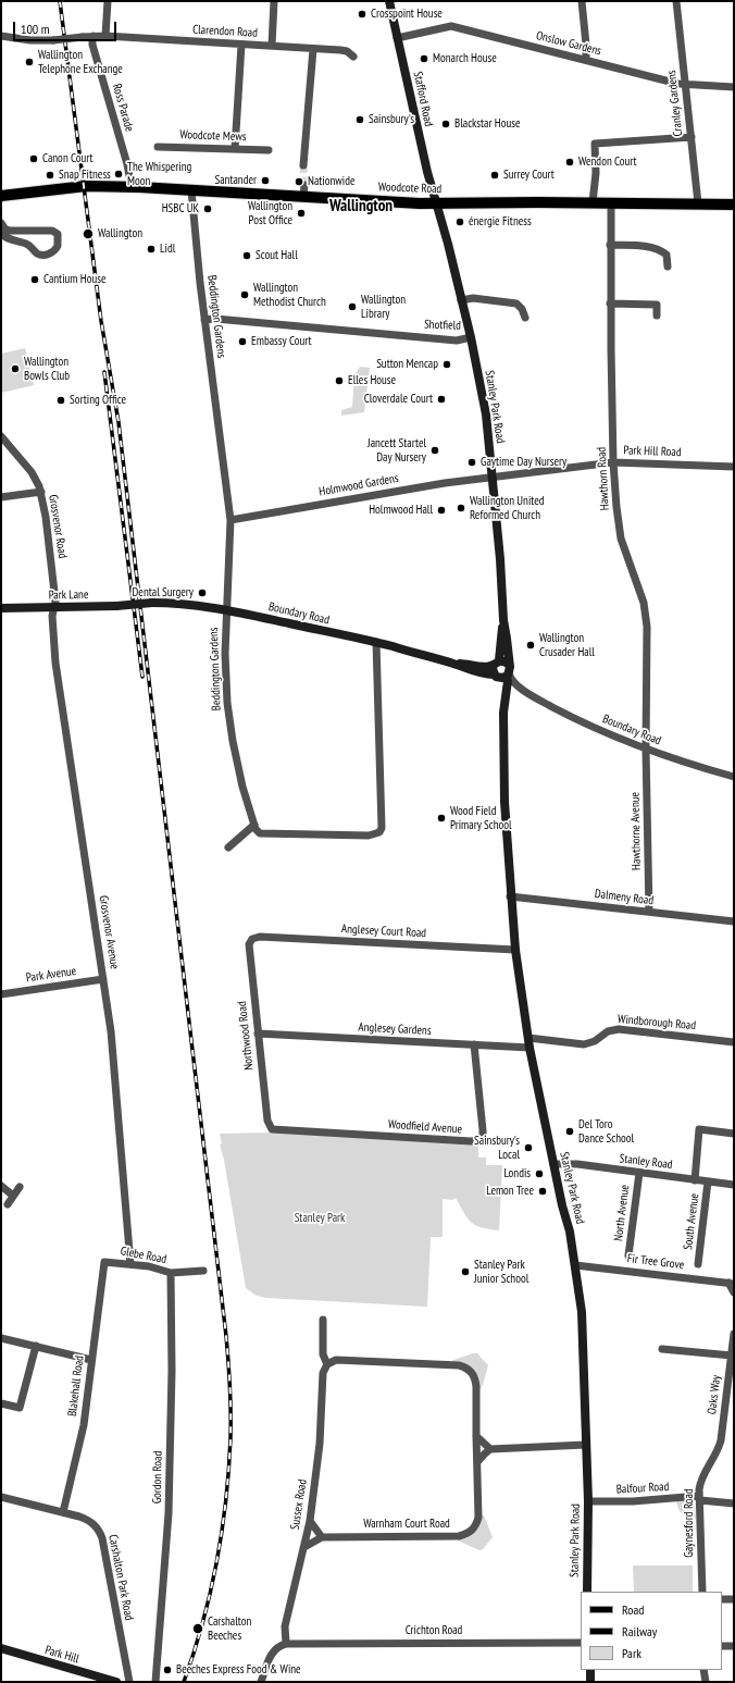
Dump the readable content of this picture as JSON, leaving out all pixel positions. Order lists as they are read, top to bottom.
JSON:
{
  "streets": {
    "main road": [
      "Stafford Road",
      "Woodcote Road",
      "Stanley Park Road",
      "Park Lane",
      "Boundary Road",
      "Park Hill"
    ],
    "street": [
      "Clarendon Road",
      "Onslow Gardens",
      "Cranley Gardens",
      "Ross Parade",
      "Woodcote Mews",
      "Beddington Gardens",
      "Shotfield",
      "Park Hill Road",
      "Hawthorn Road",
      "Holmwood Gardens",
      "Grosvenor Road",
      "Hawthorne Avenue",
      "Dalmeny Road",
      "Anglesey Court Road",
      "Grosvenor Avenue",
      "Park Avenue",
      "Windborough Road",
      "Anglesey Gardens",
      "Northwood Road",
      "Woodfield Avenue",
      "Stanley Road",
      "North Avenue",
      "South Avenue",
      "Glebe Road",
      "Fir Tree Grove",
      "Blakehall Road",
      "Oaks Way",
      "Gordon Road",
      "Balfour Road",
      "Sussex Road",
      "Gaynesford Road",
      "Warnham Court Road",
      "Carshalton Park Road",
      "Crichton Road"
    ]
  },
  "crossings": [
    ["Clarendon Road", "Ross Parade"],
    ["Onslow Gardens", "Stafford Road"],
    ["Onslow Gardens", "Cranley Gardens"],
    ["Stafford Road", "Woodcote Road"],
    ["Stafford Road", "Stanley Park Road"],
    ["Cranley Gardens", "Woodcote Road"],
    ["Ross Parade", "Woodcote Road"],
    ["Woodcote Road", "Beddington Gardens"],
    ["Woodcote Road", "Stanley Park Road"],
    ["Woodcote Road", "Hawthorn Road"],
    ["Beddington Gardens", "Shotfield"],
    ["Beddington Gardens", "Holmwood Gardens"],
    ["Beddington Gardens", "Boundary Road"],
    ["Shotfield", "Stanley Park Road"],
    ["Stanley Park Road", "Park Hill Road"],
    ["Stanley Park Road", "Holmwood Gardens"],
    ["Stanley Park Road", "Boundary Road"],
    ["Stanley Park Road", "Dalmeny Road"],
    ["Stanley Park Road", "Anglesey Court Road"],
    ["Stanley Park Road", "Windborough Road"],
    ["Stanley Park Road", "Anglesey Gardens"],
    ["Stanley Park Road", "Stanley Road"],
    ["Stanley Park Road", "Fir Tree Grove"],
    ["Stanley Park Road", "Balfour Road"],
    ["Park Hill Road", "Hawthorn Road"],
    ["Park Hill Road", "Holmwood Gardens"],
    ["Hawthorn Road", "Boundary Road"],
    ["Hawthorn Road", "Hawthorne Avenue"],
    ["Grosvenor Road", "Park Lane"],
    ["Grosvenor Road", "Grosvenor Avenue"],
    ["Park Lane", "Boundary Road"],
    ["Park Lane", "Grosvenor Avenue"],
    ["Boundary Road", "Hawthorne Avenue"],
    ["Hawthorne Avenue", "Dalmeny Road"],
    ["Anglesey Court Road", "Northwood Road"],
    ["Grosvenor Avenue", "Park Avenue"],
    ["Grosvenor Avenue", "Glebe Road"],
    ["Anglesey Gardens", "Northwood Road"],
    ["Anglesey Gardens", "Woodfield Avenue"],
    ["Northwood Road", "Woodfield Avenue"],
    ["Stanley Road", "North Avenue"],
    ["Stanley Road", "South Avenue"],
    ["Glebe Road", "Blakehall Road"],
    ["Glebe Road", "Gordon Road"],
    ["Blakehall Road", "Carshalton Park Road"],
    ["Oaks Way", "Gaynesford Road"],
    ["Balfour Road", "Gaynesford Road"],
    ["Sussex Road", "Warnham Court Road"],
    ["Sussex Road", "Crichton Road"]
  ],
  "districts": ["Wallington"],
  "parks": ["Stanley Park"],
  "places": [
    "Crosspoint House",
    "Monarch House",
    "Wallington Telephone Exchange",
    "Sainsbury's",
    "Blackstar House",
    "Canon Court",
    "Wendon Court",
    "The Whispering Moon",
    "Snap Fitness",
    "Surrey Court",
    "Santander",
    "Nationwide",
    "HSBC UK",
    "Wallington Post Office",
    "énergie Fitness",
    "Wallington",
    "Lidl",
    "Scout Hall",
    "Cantium House",
    "Wallington Methodist Church",
    "Wallington Library",
    "Embassy Court",
    "Sutton Mencap",
    "Wallington Bowls Club",
    "Elles House",
    "Cloverdale Court",
    "Sorting Office",
    "Jancett Startel Day Nursery",
    "Gaytime Day Nursery",
    "Wallington United Reformed Church",
    "Holmwood Hall",
    "Dental Surgery",
    "Wallington Crusader Hall",
    "Wood Field Primary School",
    "Del Toro Dance School",
    "Sainsbury's Local",
    "Londis",
    "Lemon Tree",
    "Stanley Park Junior School",
    "Carshalton Beeches",
    "Beeches Express Food & Wine"
  ],
  "legend": ["Road", "Railway", "Park"],
  "scale_bar": "100 m"
}
